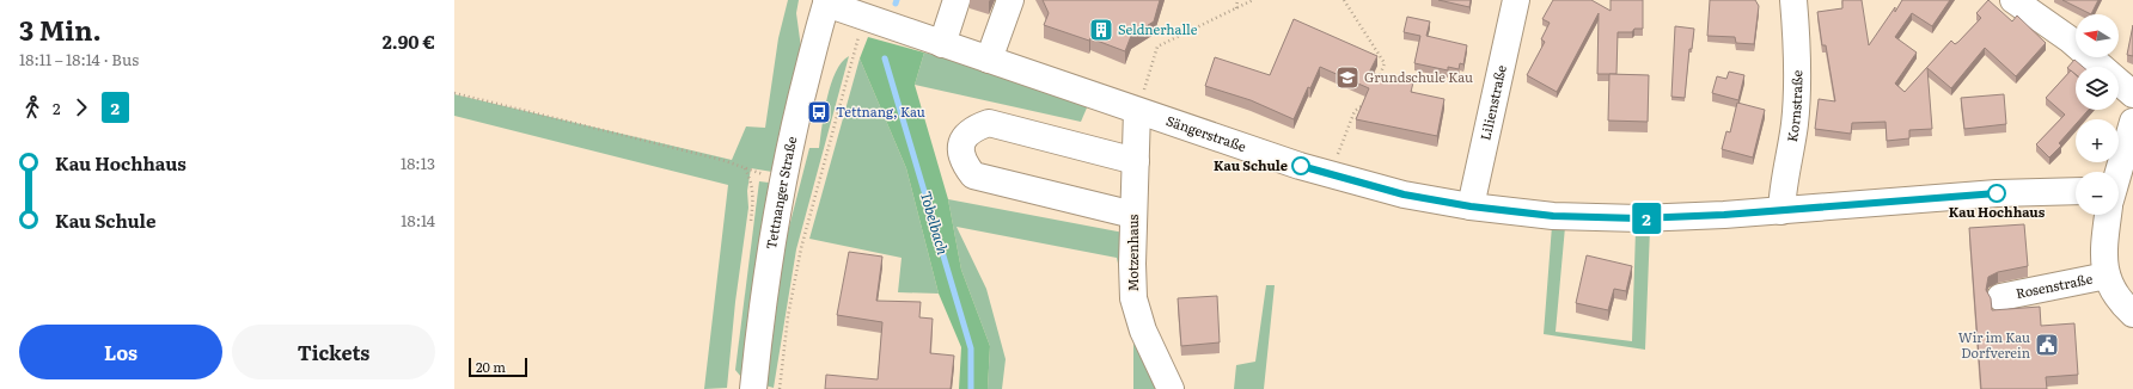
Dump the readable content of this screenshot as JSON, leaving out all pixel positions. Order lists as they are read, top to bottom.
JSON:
{
  "streets": {
    "street": [
      "Lilienstraße",
      "Kornstraße",
      "Sängerstraße",
      "Tettnanger Straße",
      "Motzenhaus",
      "Rosenstraße"
    ]
  },
  "crossings": [
    ["Lilienstraße", "Sängerstraße"],
    ["Kornstraße", "Sängerstraße"],
    ["Sängerstraße", "Tettnanger Straße"],
    ["Sängerstraße", "Motzenhaus"]
  ],
  "water": ["Tobelbach"],
  "places": {
    "building": ["Seldnerhalle"],
    "school or university": ["Grundschule Kau"],
    "bus stop": ["Tettnang, Kau"],
    "other": ["Kau Schule", "Kau Hochhaus"],
    "public building": ["Wir im Kau Dorfverein"]
  },
  "lines": ["bus line 2"],
  "scale_bar": "20 m",
  "north": "left",
  "page": {
    "heading": ["3 Min.", "18:11 – 18:14 · Bus", "2.90 €"],
    "on_map": "2",
    "map_buttons": ["+", "−"],
    "legs": ["2", "2"],
    "list": [
      {
        "name": "Kau Hochhaus",
        "value": "18:13"
      },
      {
        "name": "Kau Schule",
        "value": "18:14"
      }
    ],
    "buttons": ["Los", "Tickets"],
    "scale": "20 m"
  }
}
